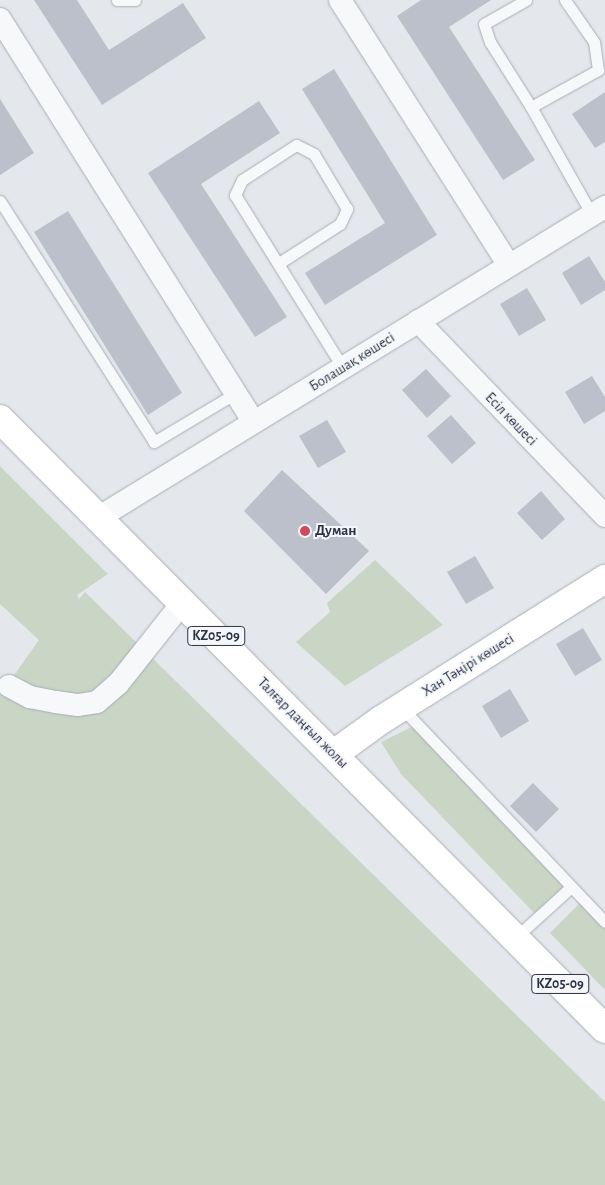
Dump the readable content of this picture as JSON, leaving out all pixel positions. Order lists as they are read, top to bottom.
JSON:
{
  "streets": {
    "main road": ["KZ05-09", "Хан Тәңірі көшесі", "Талғар даңғыл жолы"],
    "street": ["Болашақ көшесі", "Есіл көшесі"]
  },
  "crossings": [
    ["Болашақ көшесі", "Есіл көшесі"],
    ["Болашақ көшесі", "Талғар даңғыл жолы"],
    ["Хан Тәңірі көшесі", "Талғар даңғыл жолы"]
  ],
  "places": ["Думан"]
}
